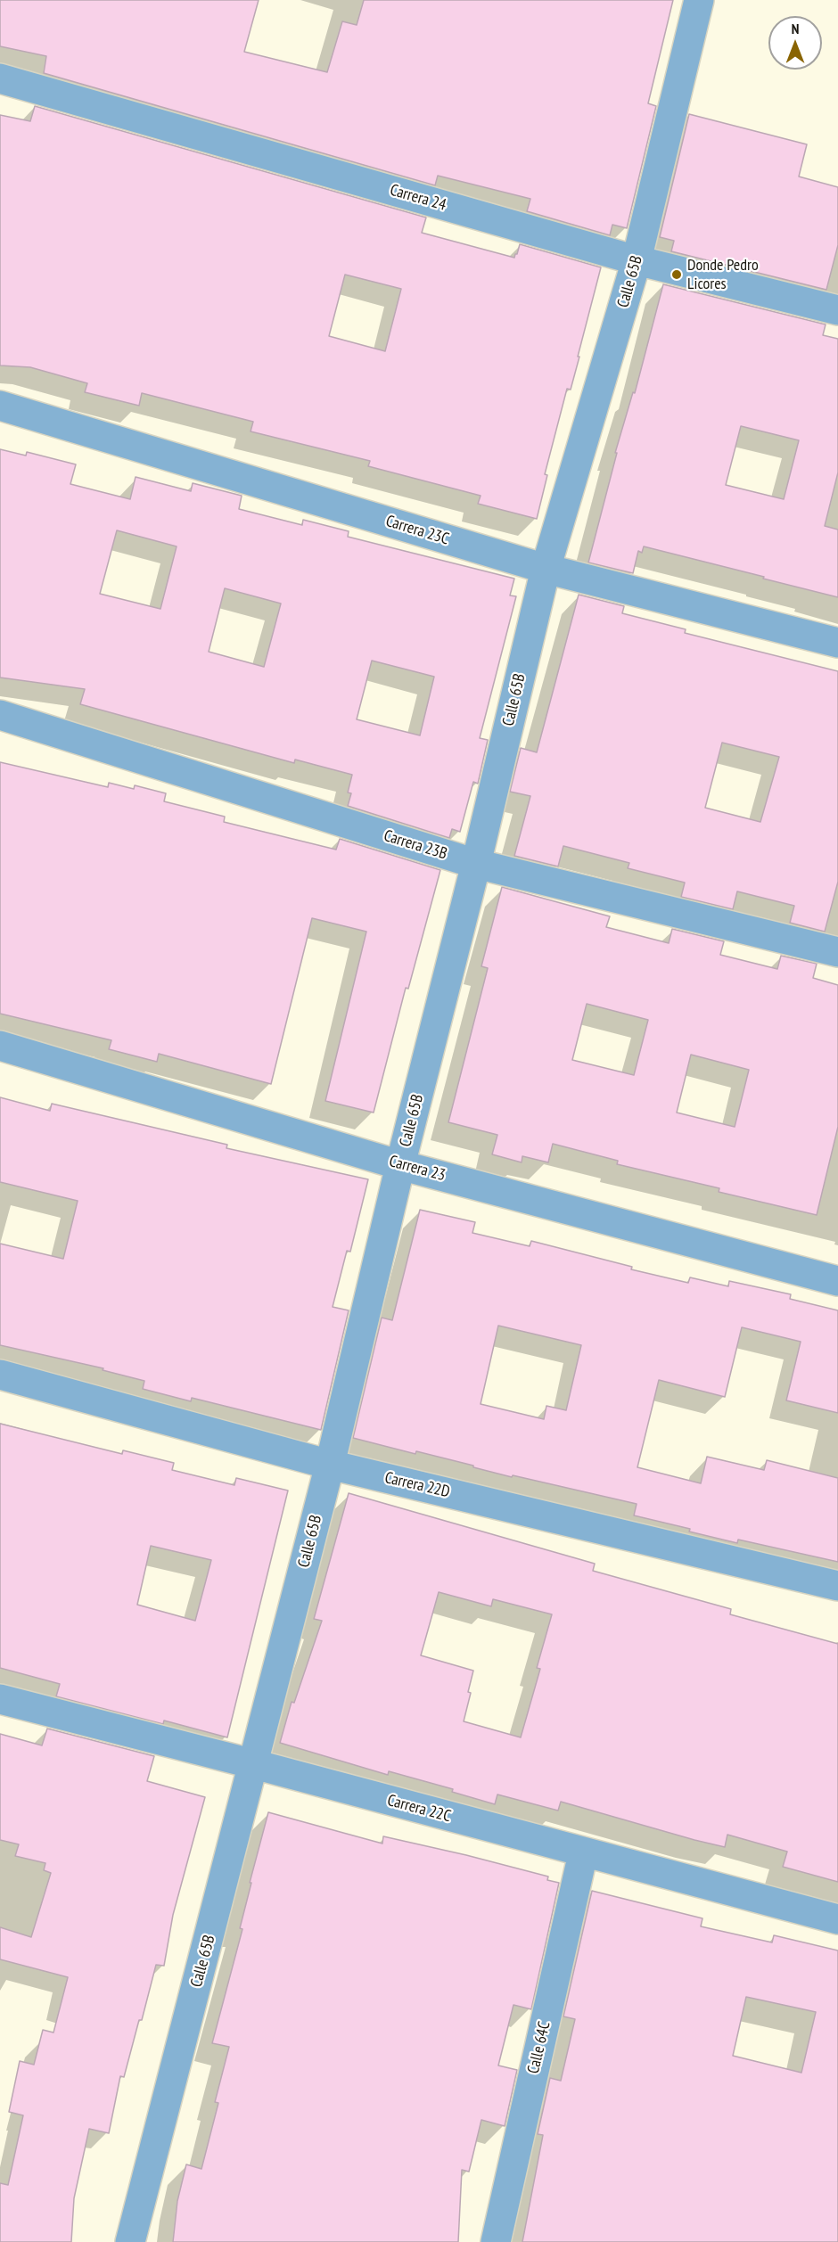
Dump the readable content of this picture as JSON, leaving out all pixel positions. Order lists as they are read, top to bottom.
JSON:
{
  "streets": {
    "street": [
      "Carrera 24",
      "Calle 65B",
      "Carrera 23C",
      "Carrera 23B",
      "Carrera 23",
      "Carrera 22D",
      "Carrera 22C",
      "Calle 64C"
    ]
  },
  "crossings": [
    ["Carrera 24", "Calle 65B"],
    ["Calle 65B", "Carrera 23C"],
    ["Calle 65B", "Carrera 23B"],
    ["Calle 65B", "Carrera 23"],
    ["Calle 65B", "Carrera 22D"],
    ["Calle 65B", "Carrera 22C"],
    ["Carrera 22C", "Calle 64C"]
  ],
  "places": ["Donde Pedro Licores"],
  "north": "top"
}
